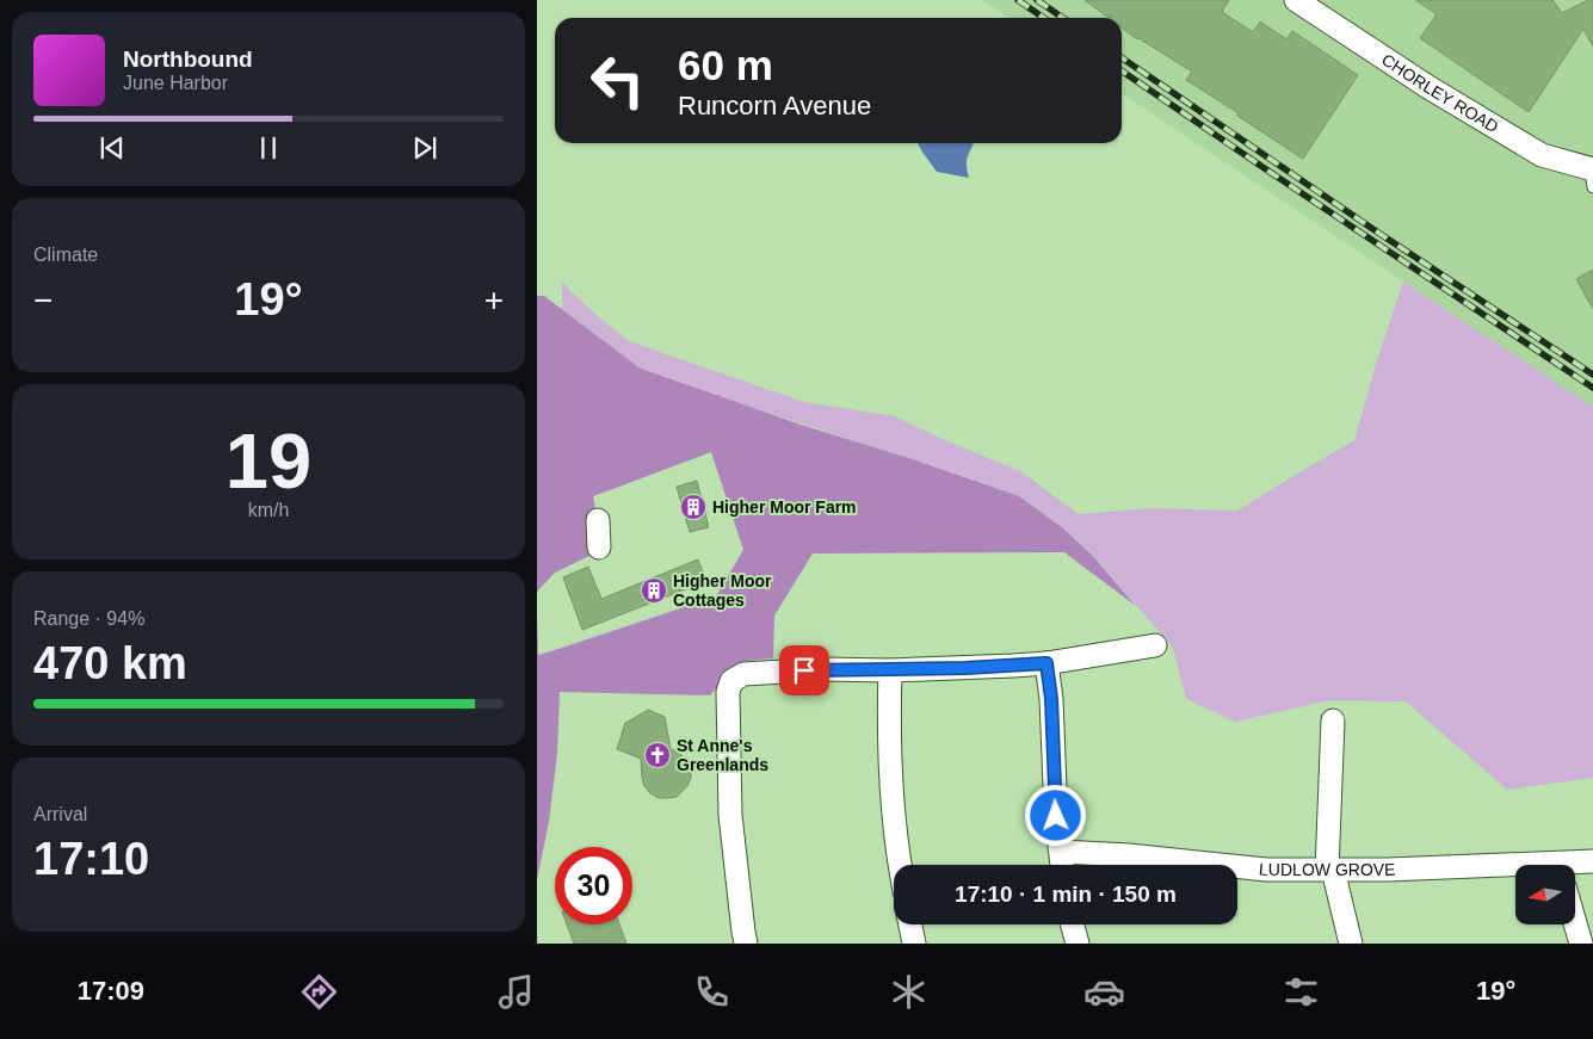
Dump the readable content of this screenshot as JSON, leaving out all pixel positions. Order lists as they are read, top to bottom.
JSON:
{
  "streets": {
    "street": ["CHORLEY ROAD", "LUDLOW GROVE"]
  },
  "places": {
    "building": ["Higher Moor Farm", "Higher Moor Cottages"],
    "church": ["St Anne's Greenlands"]
  },
  "north": "left",
  "page": {
    "turn": ["60 m", "Runcorn Avenue"],
    "song": ["Northbound", "June Harbor"],
    "tile": [
      "Climate",
      ["19", "km/h"],
      ["Range · 94%", "470 km"],
      ["Arrival", "17:10"]
    ],
    "heat": ["−", "19°", "+"],
    "limit": "30",
    "trip": "17:10 · 1 min · 150 m",
    "tabs": ["17:09", "19°"]
  }
}
